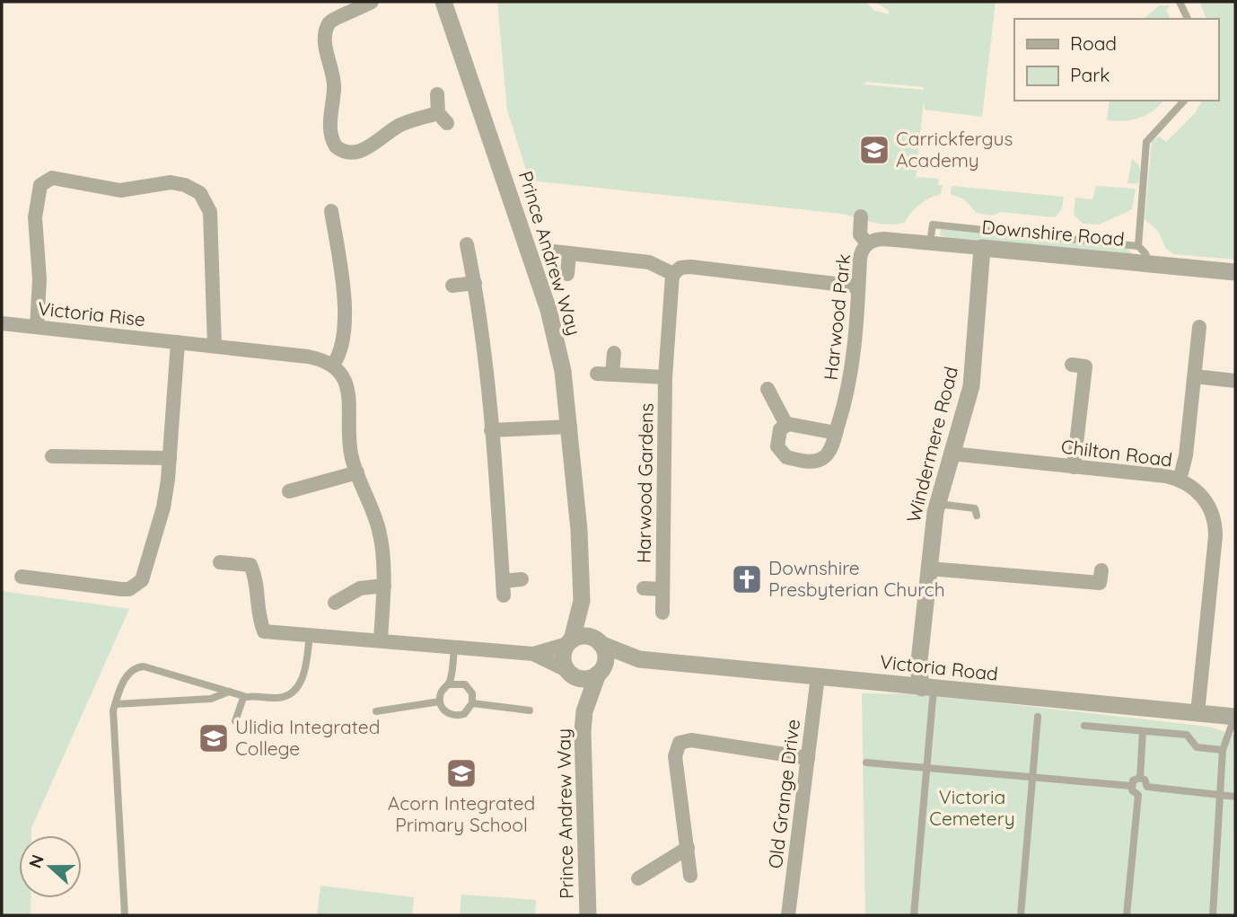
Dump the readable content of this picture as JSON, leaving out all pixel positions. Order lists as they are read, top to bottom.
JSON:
{
  "streets": {
    "street": [
      "Downshire Road",
      "Prince Andrew Way",
      "Victoria Rise",
      "Harwood Park",
      "Windermere Road",
      "Chilton Road",
      "Harwood Gardens",
      "Victoria Road",
      "Old Grange Drive"
    ]
  },
  "crossings": [
    ["Downshire Road", "Harwood Park"],
    ["Downshire Road", "Windermere Road"],
    ["Prince Andrew Way", "Victoria Road"],
    ["Windermere Road", "Chilton Road"],
    ["Windermere Road", "Victoria Road"],
    ["Chilton Road", "Victoria Road"],
    ["Victoria Road", "Old Grange Drive"]
  ],
  "parks": ["Victoria Cemetery"],
  "places": {
    "school or university": ["Carrickfergus Academy", "Ulidia Integrated College", "Acorn Integrated Primary School"],
    "church": ["Downshire Presbyterian Church"]
  },
  "legend": ["Road", "Park"],
  "north": "left"
}
